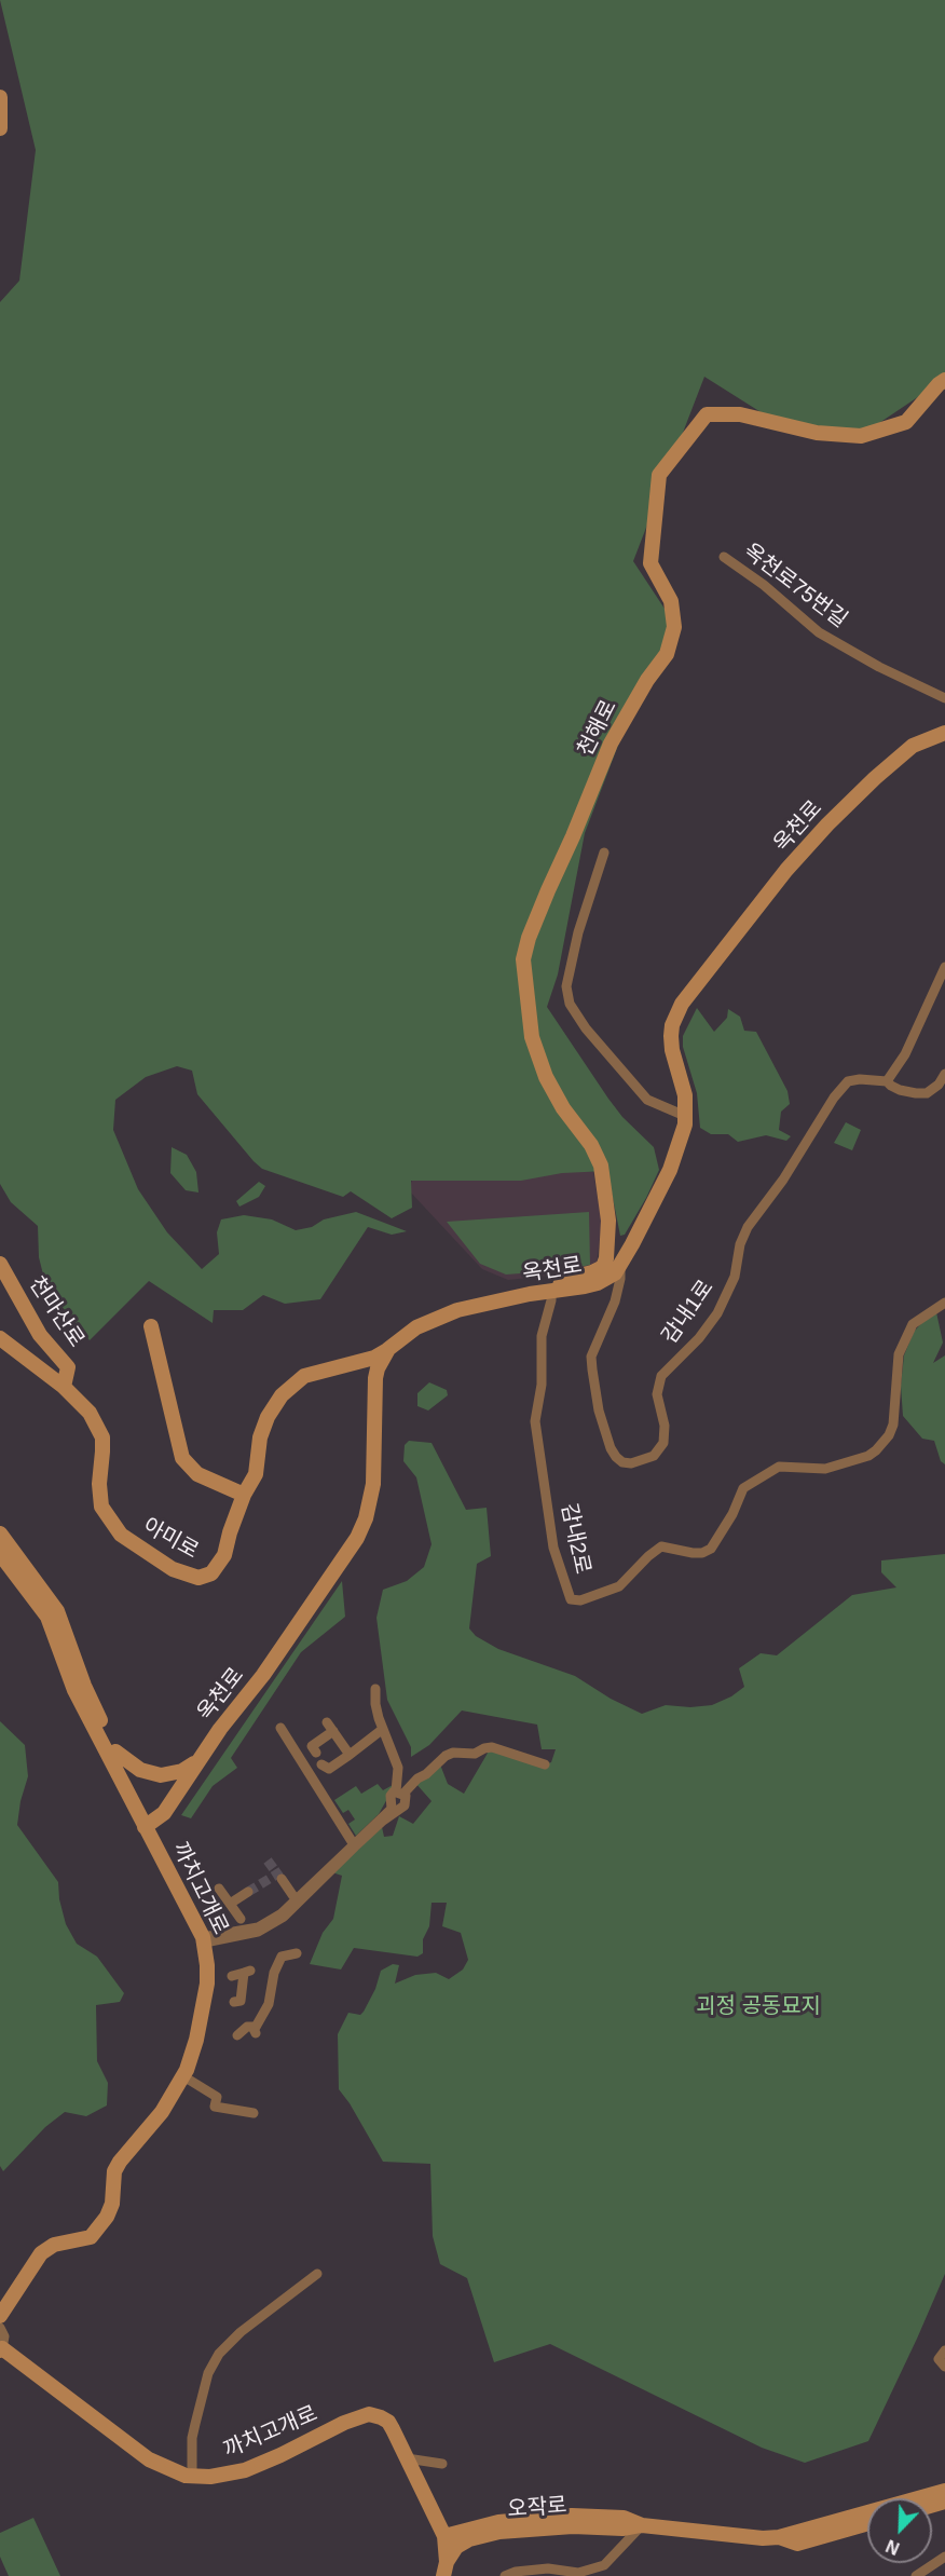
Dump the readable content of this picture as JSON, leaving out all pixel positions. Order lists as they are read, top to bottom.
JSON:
{
  "streets": {
    "street": [
      "옥천로75번길",
      "천해로",
      "옥천로",
      "천마산로",
      "감내1로",
      "아미로",
      "감내2로",
      "까치고개로",
      "오작로"
    ]
  },
  "crossings": [
    ["천해로", "옥천로"],
    ["천해로", "감내2로"],
    ["옥천로", "감내1로"],
    ["옥천로", "아미로"],
    ["옥천로", "감내2로"],
    ["옥천로", "까치고개로"],
    ["천마산로", "아미로"],
    ["까치고개로", "오작로"]
  ],
  "parks": ["괴정 공동묘지"],
  "north": "bottom left"
}
